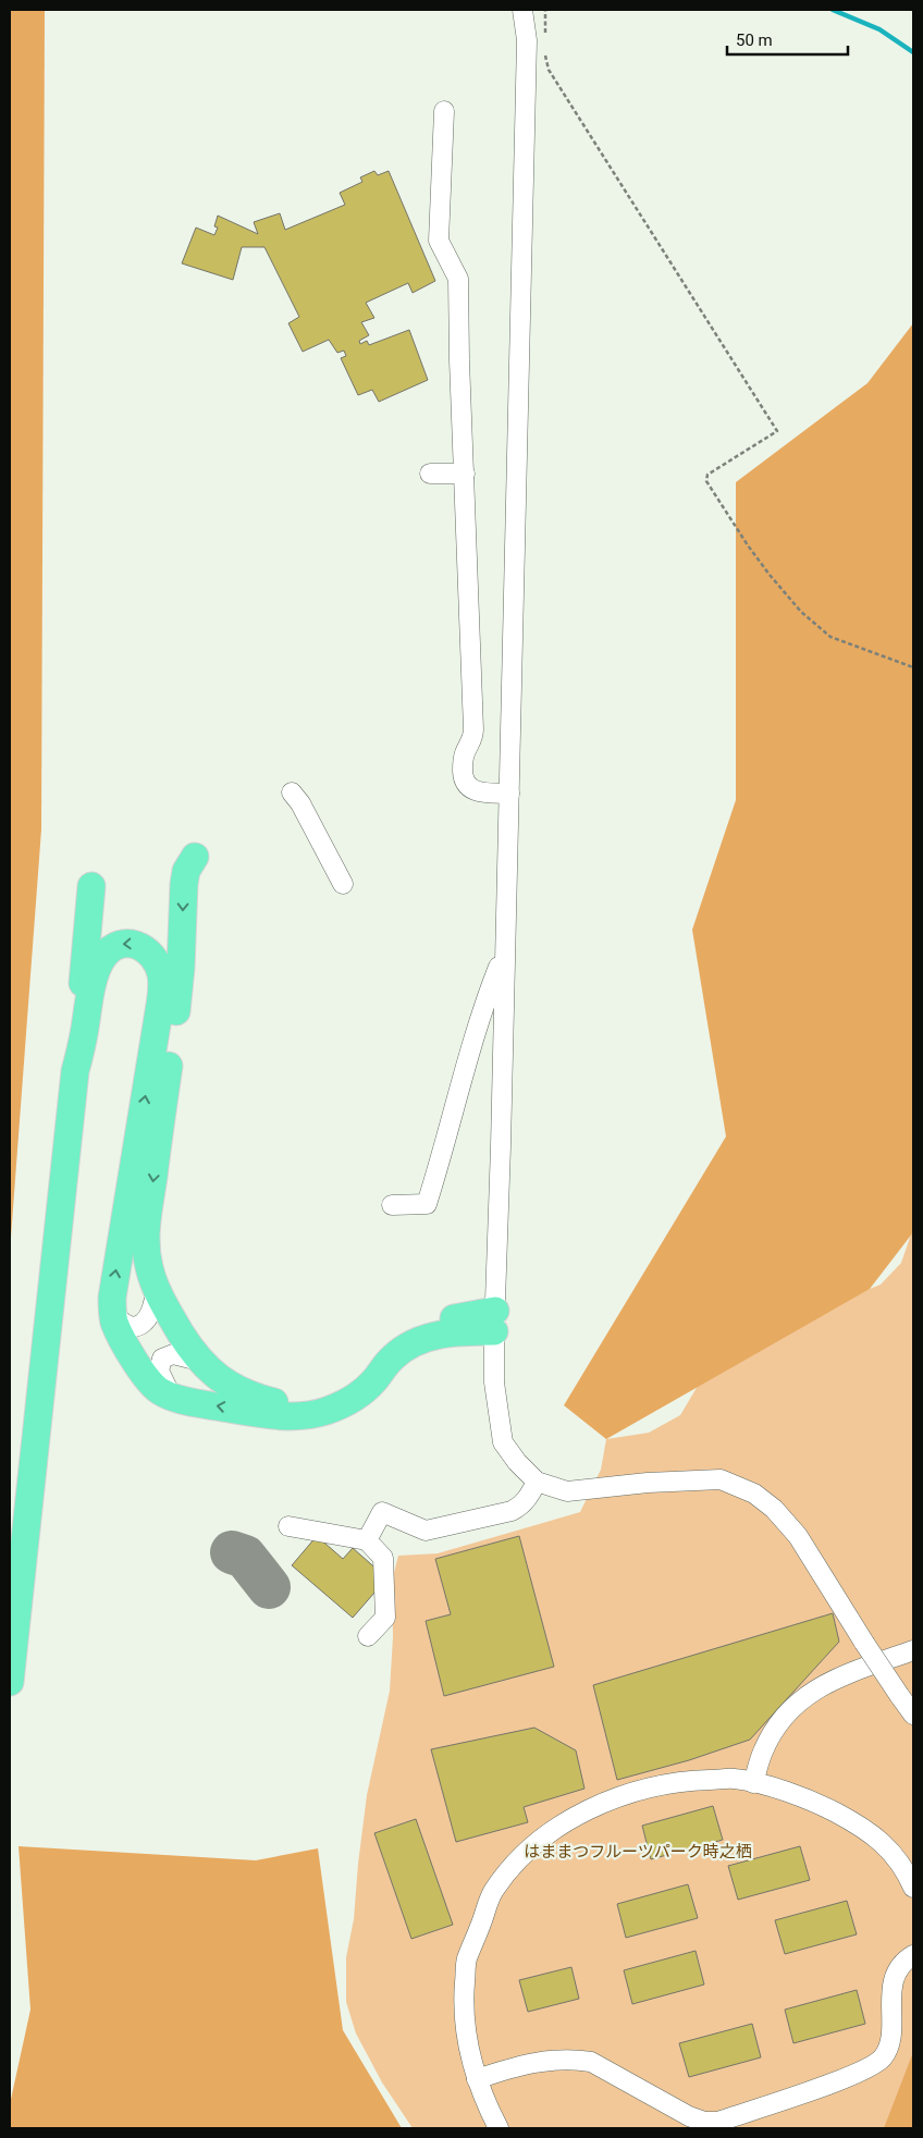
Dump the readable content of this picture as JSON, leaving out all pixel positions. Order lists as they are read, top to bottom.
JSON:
{
  "parks": ["はままつフルーツパーク時之栖"],
  "scale_bar": "50 m"
}
